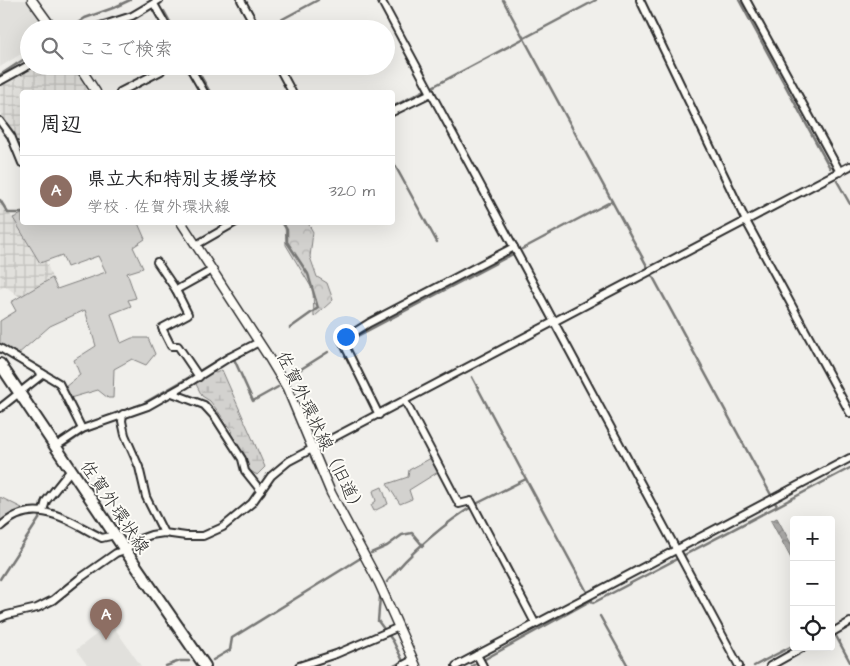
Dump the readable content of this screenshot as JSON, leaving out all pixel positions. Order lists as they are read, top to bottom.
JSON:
{
  "streets": {
    "main road": ["佐賀外環状線"],
    "street": ["佐賀外環状線（旧道）"]
  },
  "page": {
    "search": "ここで検索",
    "heading": "周辺",
    "list": [
      {
        "mark": "A",
        "name": "県立大和特別支援学校",
        "note": "学校 · 佐賀外環状線",
        "value": "320 m"
      }
    ],
    "map_buttons": ["+", "−"],
    "pins": "A"
  }
}
